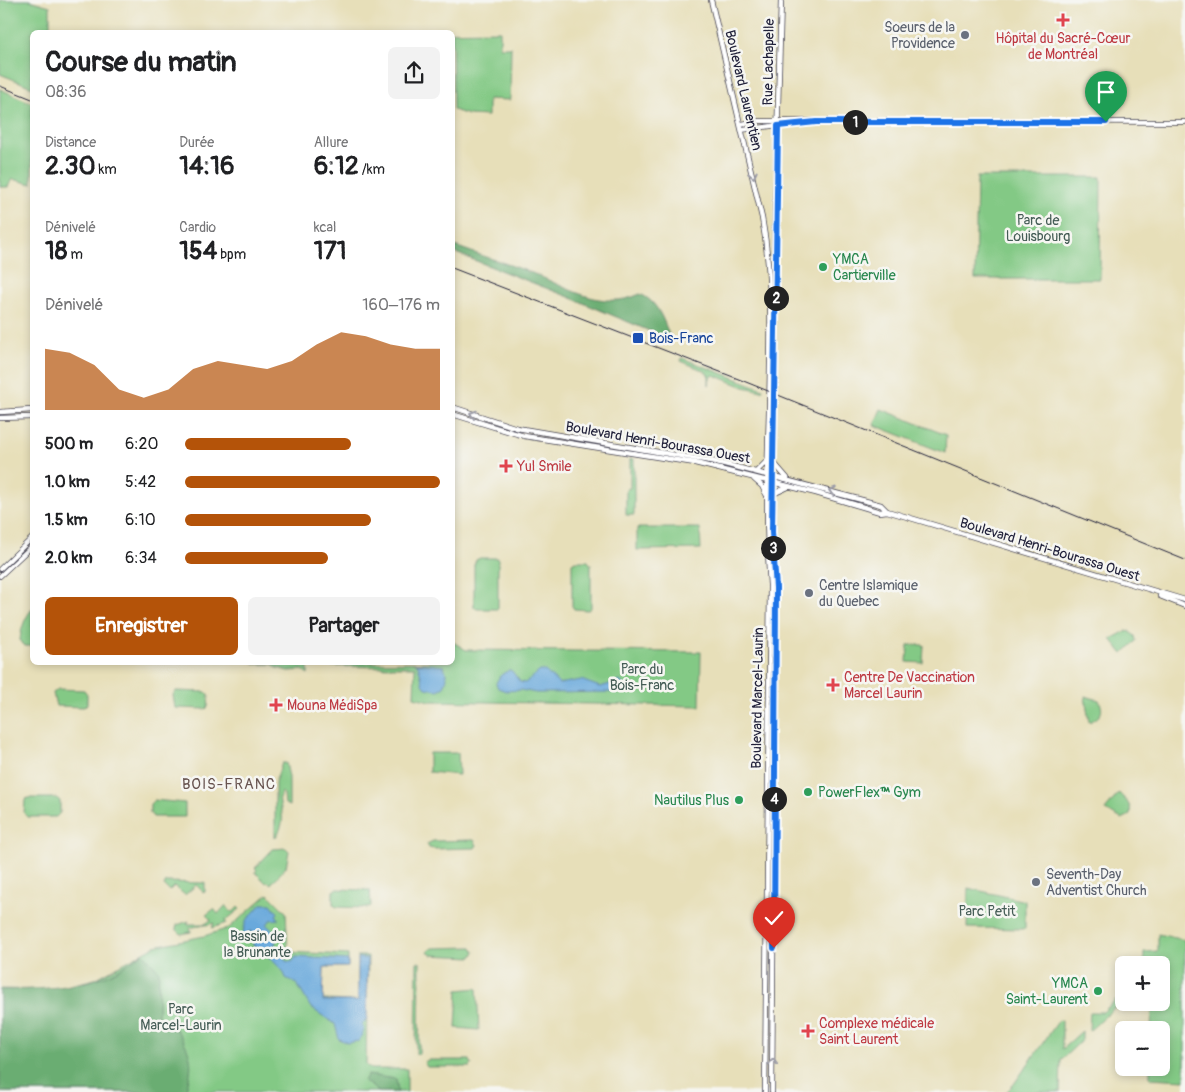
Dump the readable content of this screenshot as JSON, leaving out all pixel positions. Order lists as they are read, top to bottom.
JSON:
{
  "streets": {
    "main road": [
      "Rue Lachapelle",
      "Boulevard Laurentien",
      "Boulevard Henri-Bourassa Ouest",
      "Boulevard Marcel-Laurin"
    ]
  },
  "crossings": [
    ["Rue Lachapelle", "Boulevard Laurentien"],
    ["Rue Lachapelle", "Boulevard Marcel-Laurin"],
    ["Boulevard Laurentien", "Boulevard Marcel-Laurin"],
    ["Boulevard Henri-Bourassa Ouest", "Boulevard Marcel-Laurin"]
  ],
  "one_way": ["Boulevard Laurentien"],
  "districts": ["BOIS-FRANC"],
  "parks": [
    "Parc de Louisbourg",
    "Parc du Bois-Franc",
    "Parc Petit",
    "Bassin de la Brunante",
    "Parc Marcel-Laurin"
  ],
  "places": {
    "health": [
      "Hôpital du Sacré-Cœur de Montréal",
      "Yul Smile",
      "Centre De Vaccination Marcel Laurin",
      "Mouna MédiSpa",
      "Complexe médicale Saint Laurent"
    ],
    "other": [
      "Soeurs de la Providence",
      "YMCA Cartierville",
      "Centre Islamique du Quebec",
      "PowerFlex™ Gym",
      "Nautilus Plus",
      "Seventh-Day Adventist Church",
      "YMCA Saint-Laurent"
    ],
    "transit": ["Bois-Franc"]
  },
  "page": {
    "heading": ["Course du matin", "08:36"],
    "pins": [
      "1",
      "2",
      "3",
      "4"
    ],
    "stats": [
      ["Distance", "2.30 km"],
      ["Durée", "14:16"],
      ["Allure", "6:12 /km"],
      ["Dénivelé", "18 m"],
      ["Cardio", "154 bpm"],
      ["kcal", "171"]
    ],
    "chart": ["Dénivelé", "160–176 m"],
    "list": [
      {
        "name": "500 m",
        "note": "6:20"
      },
      {
        "name": "1.0 km",
        "note": "5:42"
      },
      {
        "name": "1.5 km",
        "note": "6:10"
      },
      {
        "name": "2.0 km",
        "note": "6:34"
      }
    ],
    "buttons": ["Enregistrer", "Partager"],
    "map_buttons": ["+", "−"]
  }
}
